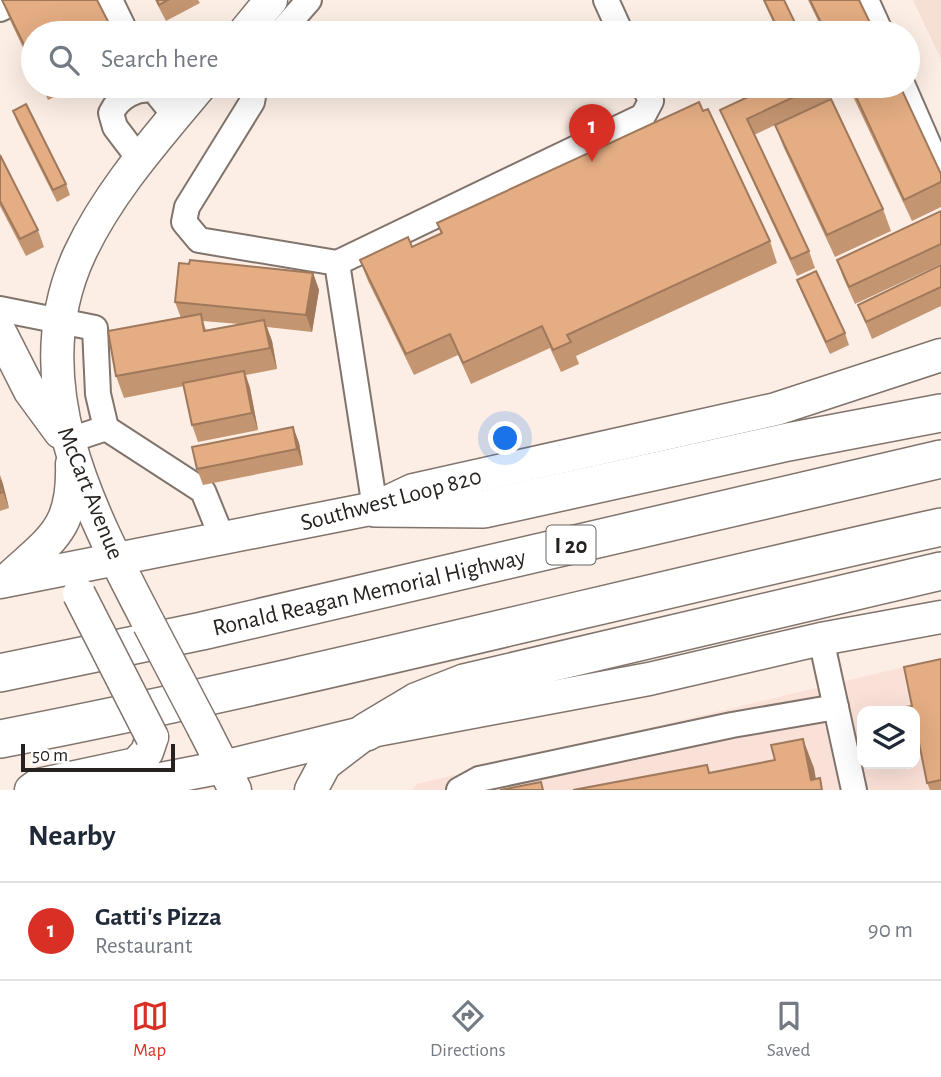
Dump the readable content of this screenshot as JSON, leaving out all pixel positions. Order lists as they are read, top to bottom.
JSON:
{
  "streets": {
    "highway": ["I 20", "Ronald Reagan Memorial Highway"],
    "main road": ["McCart Avenue", "Southwest Loop 820"]
  },
  "crossings": [
    ["McCart Avenue", "Southwest Loop 820"]
  ],
  "scale_bar": "50 m",
  "page": {
    "search": "Search here",
    "pins": "1",
    "scale": "50 m",
    "heading": "Nearby",
    "list": [
      {
        "mark": "1",
        "name": "Gatti's Pizza",
        "note": "Restaurant",
        "value": "90 m"
      }
    ],
    "nav": ["Map", "Directions", "Saved"]
  }
}
